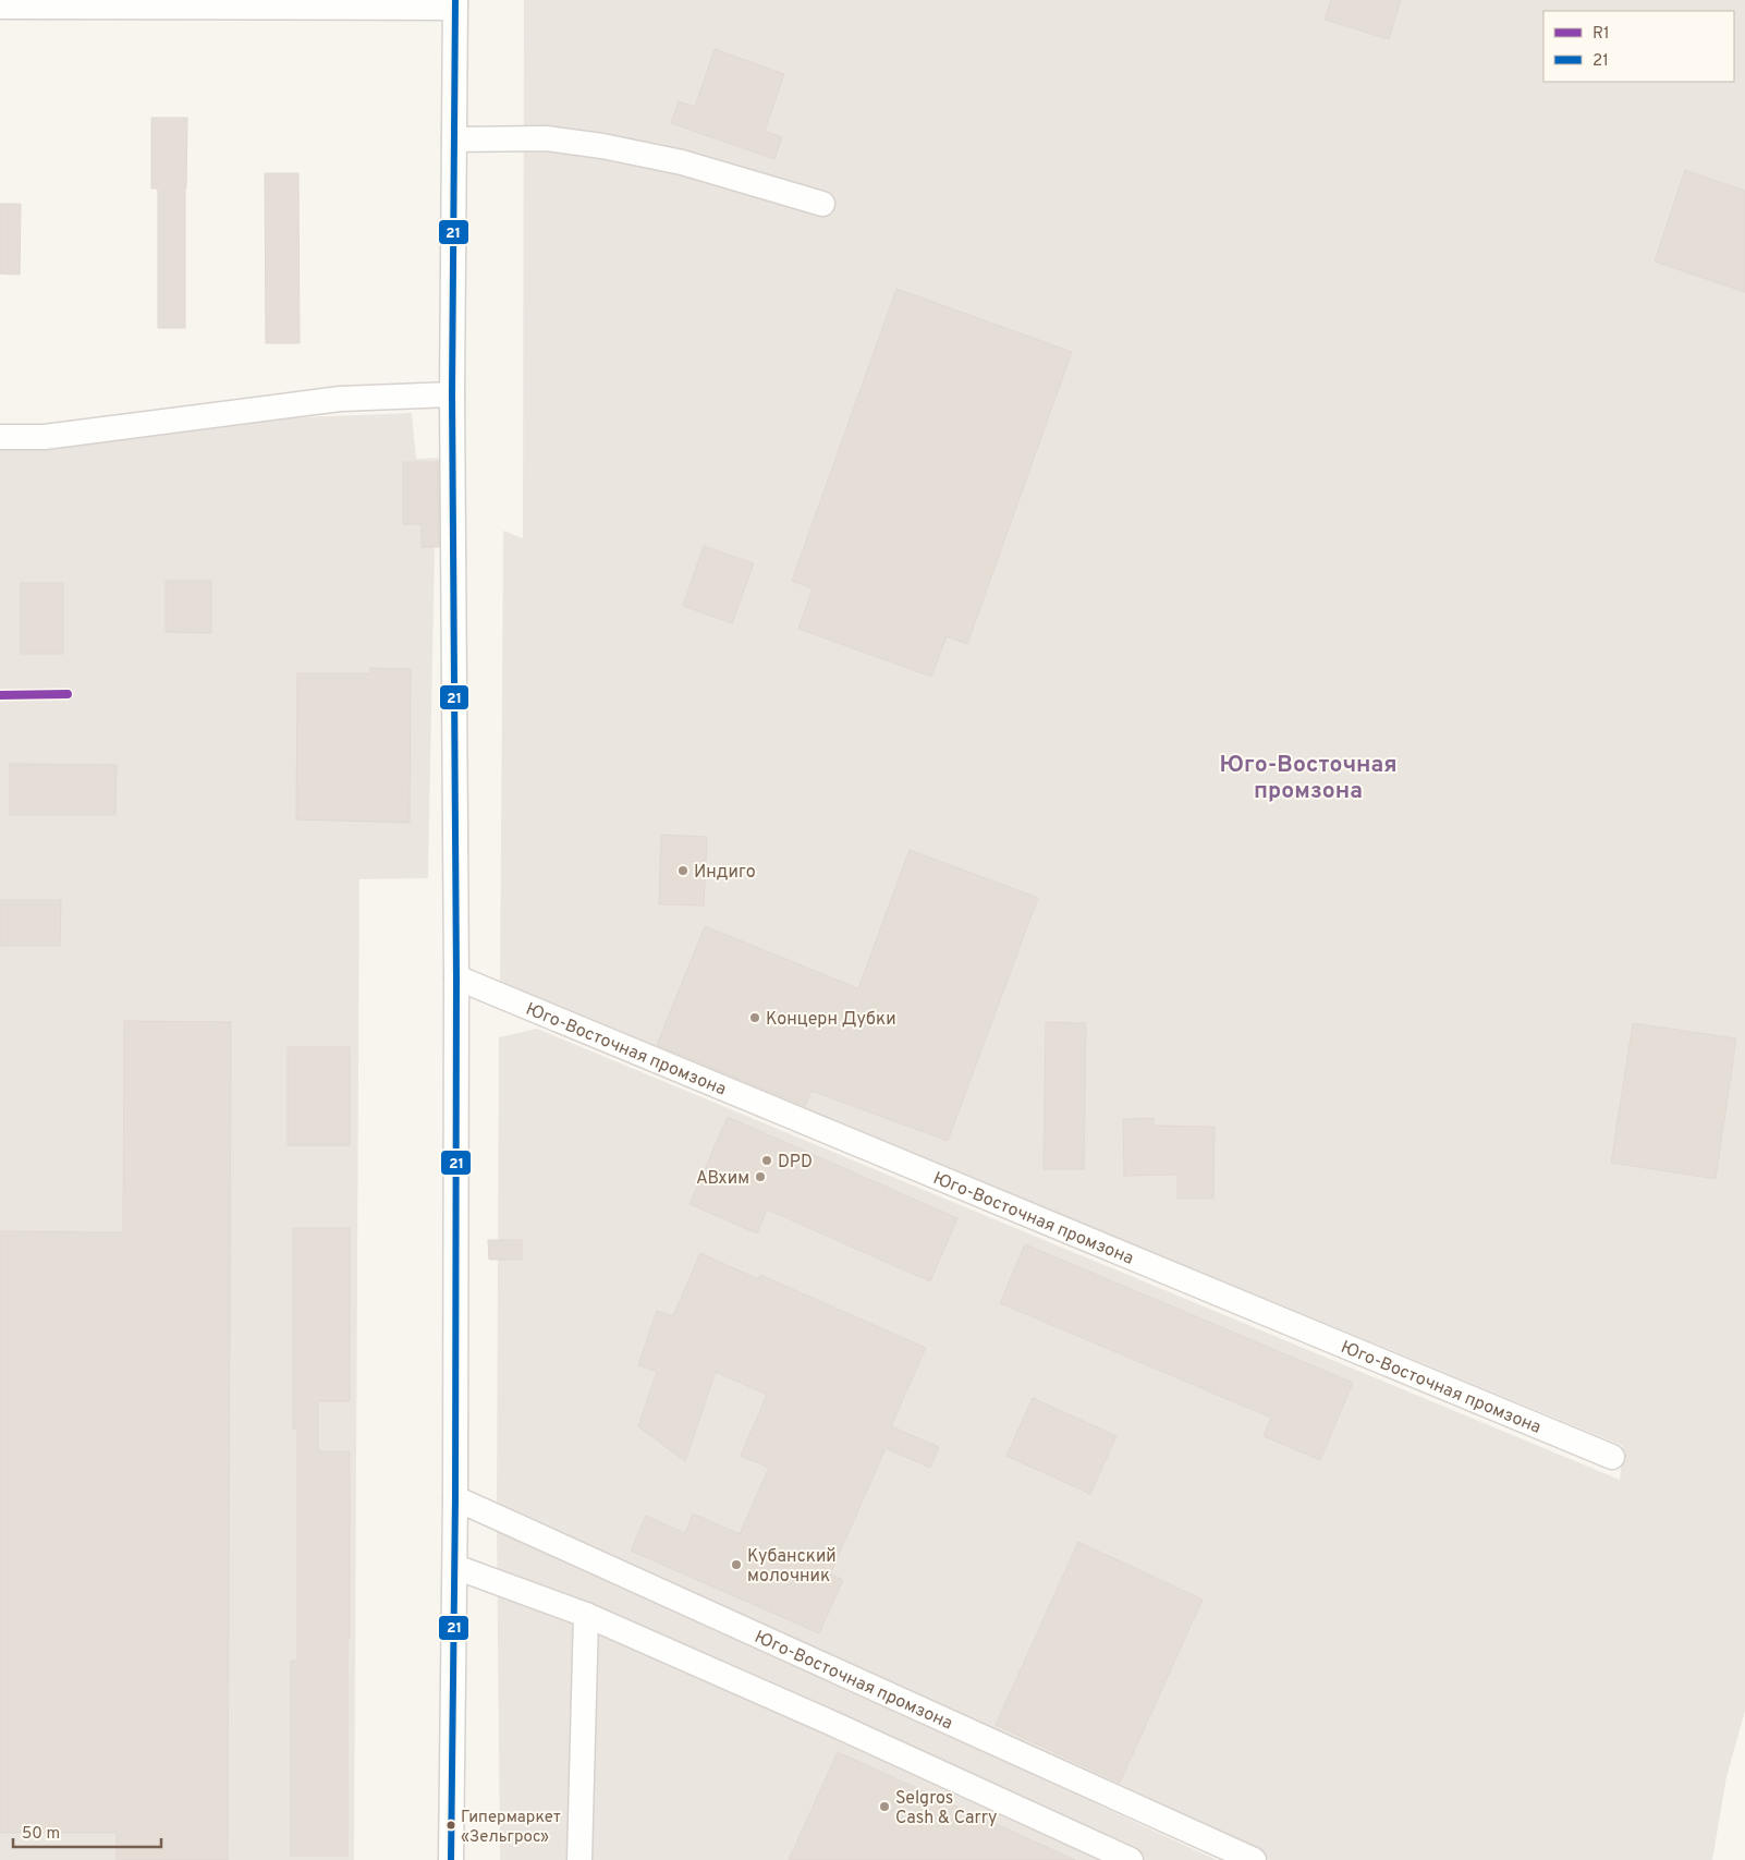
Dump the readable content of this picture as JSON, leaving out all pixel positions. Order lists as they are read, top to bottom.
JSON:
{
  "streets": {
    "street": ["Юго-Восточная промзона"]
  },
  "districts": ["Юго-Восточная промзона"],
  "places": [
    "Индиго",
    "Концерн Дубки",
    "DPD",
    "АВхим",
    "Кубанский молочник",
    "Selgros Cash & Carry",
    "Гипермаркет «Зельгрос»"
  ],
  "lines": ["transit line 21", "transit line R1"],
  "legend": ["R1", "21"],
  "scale_bar": "50 m"
}
